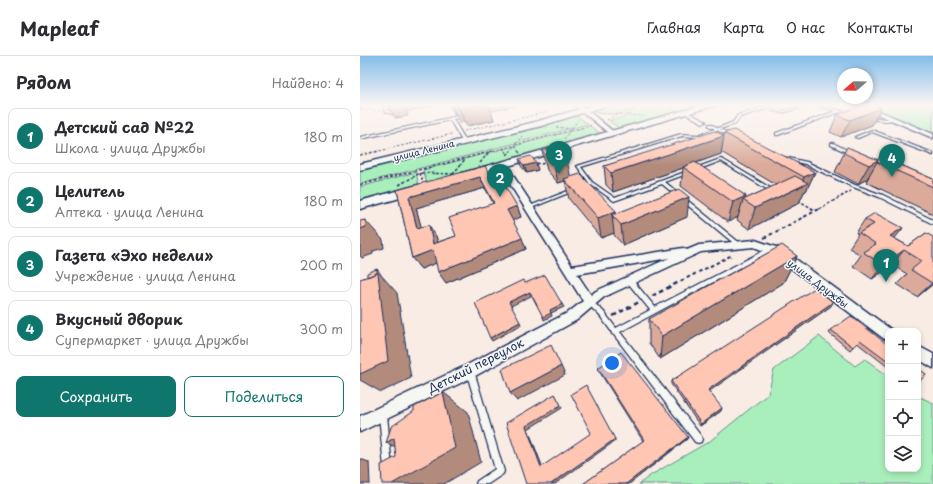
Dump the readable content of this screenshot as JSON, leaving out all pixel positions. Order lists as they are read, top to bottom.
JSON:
{
  "streets": {
    "street": ["улица Ленина", "улица Дружбы", "Детский переулок"]
  },
  "crossings": [
    ["улица Дружбы", "Детский переулок"]
  ],
  "north": "left",
  "page": {
    "header": "Mapleaf",
    "nav": [
      "Главная",
      "Карта",
      "О нас",
      "Контакты"
    ],
    "heading": ["Рядом", "Найдено: 4"],
    "list": [
      {
        "mark": "1",
        "name": "Детский сад №22",
        "note": "Школа · улица Дружбы",
        "value": "180 m"
      },
      {
        "mark": "2",
        "name": "Целитель",
        "note": "Аптека · улица Ленина",
        "value": "180 m"
      },
      {
        "mark": "3",
        "name": "Газета «Эхо недели»",
        "note": "Учреждение · улица Ленина",
        "value": "200 m"
      },
      {
        "mark": "4",
        "name": "Вкусный дворик",
        "note": "Супермаркет · улица Дружбы",
        "value": "300 m"
      }
    ],
    "pins": [
      "3",
      "4",
      "2",
      "1"
    ],
    "map_buttons": ["+", "−"],
    "buttons": ["Сохранить", "Поделиться"]
  }
}
